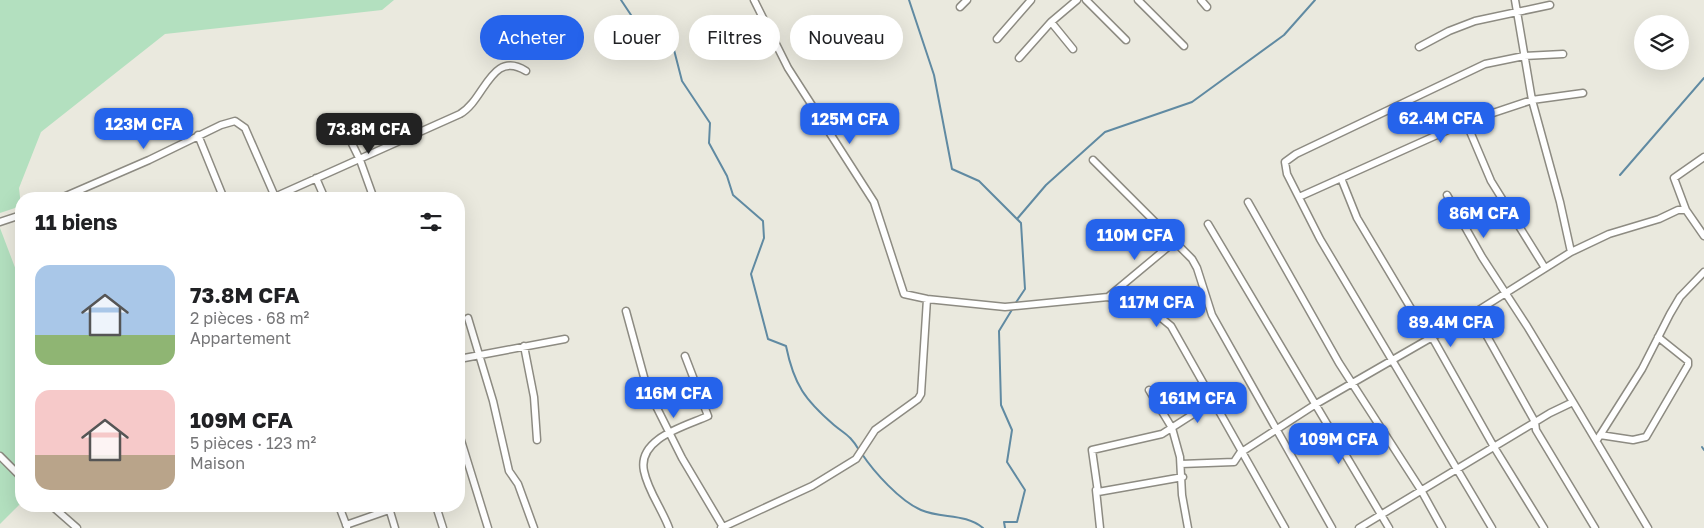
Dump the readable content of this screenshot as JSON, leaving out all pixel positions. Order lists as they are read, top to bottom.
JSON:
{
  "page": {
    "chip": [
      "Acheter",
      "Louer",
      "Filtres",
      "Nouveau"
    ],
    "price": [
      "62.4M CFA",
      "125M CFA",
      "123M CFA",
      "73.8M CFA",
      "86M CFA",
      "110M CFA",
      "117M CFA",
      "89.4M CFA",
      "116M CFA",
      "161M CFA",
      "109M CFA"
    ],
    "heading": "11 biens",
    "list": [
      {
        "name": "73.8M CFA",
        "note": "2 pièces · 68 m² · Appartement"
      },
      {
        "name": "109M CFA",
        "note": "5 pièces · 123 m² · Maison"
      }
    ]
  }
}
